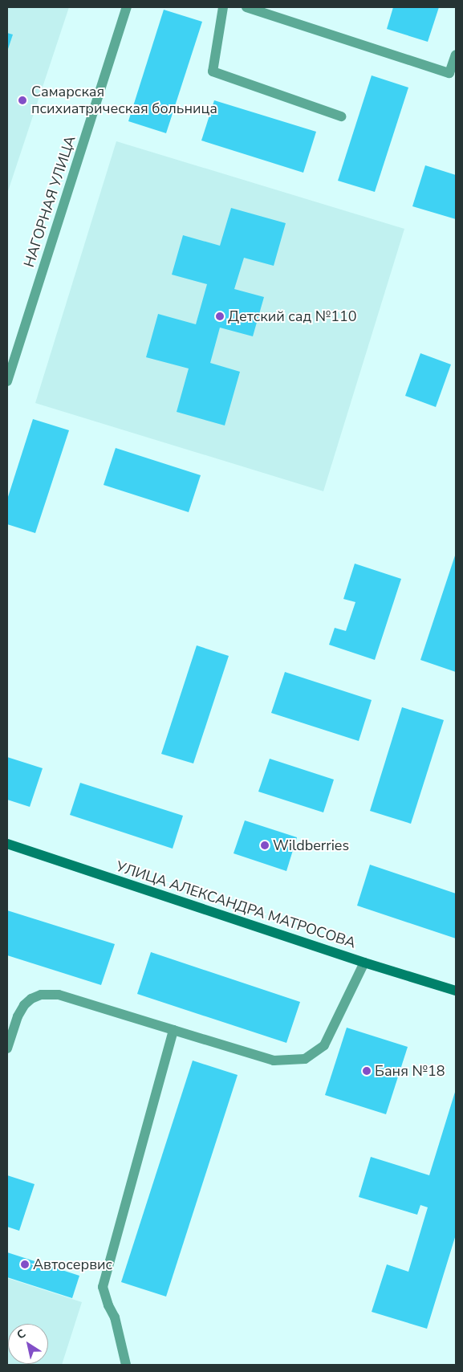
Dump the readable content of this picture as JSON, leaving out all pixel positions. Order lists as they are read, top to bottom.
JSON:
{
  "streets": {
    "street": ["НАГОРНАЯ УЛИЦА", "УЛИЦА АЛЕКСАНДРА МАТРОСОВА"]
  },
  "places": [
    "Самарская психиатрическая больница",
    "Детский сад №110",
    "Wildberries",
    "Баня №18",
    "Автосервис"
  ],
  "north": "top left"
}
